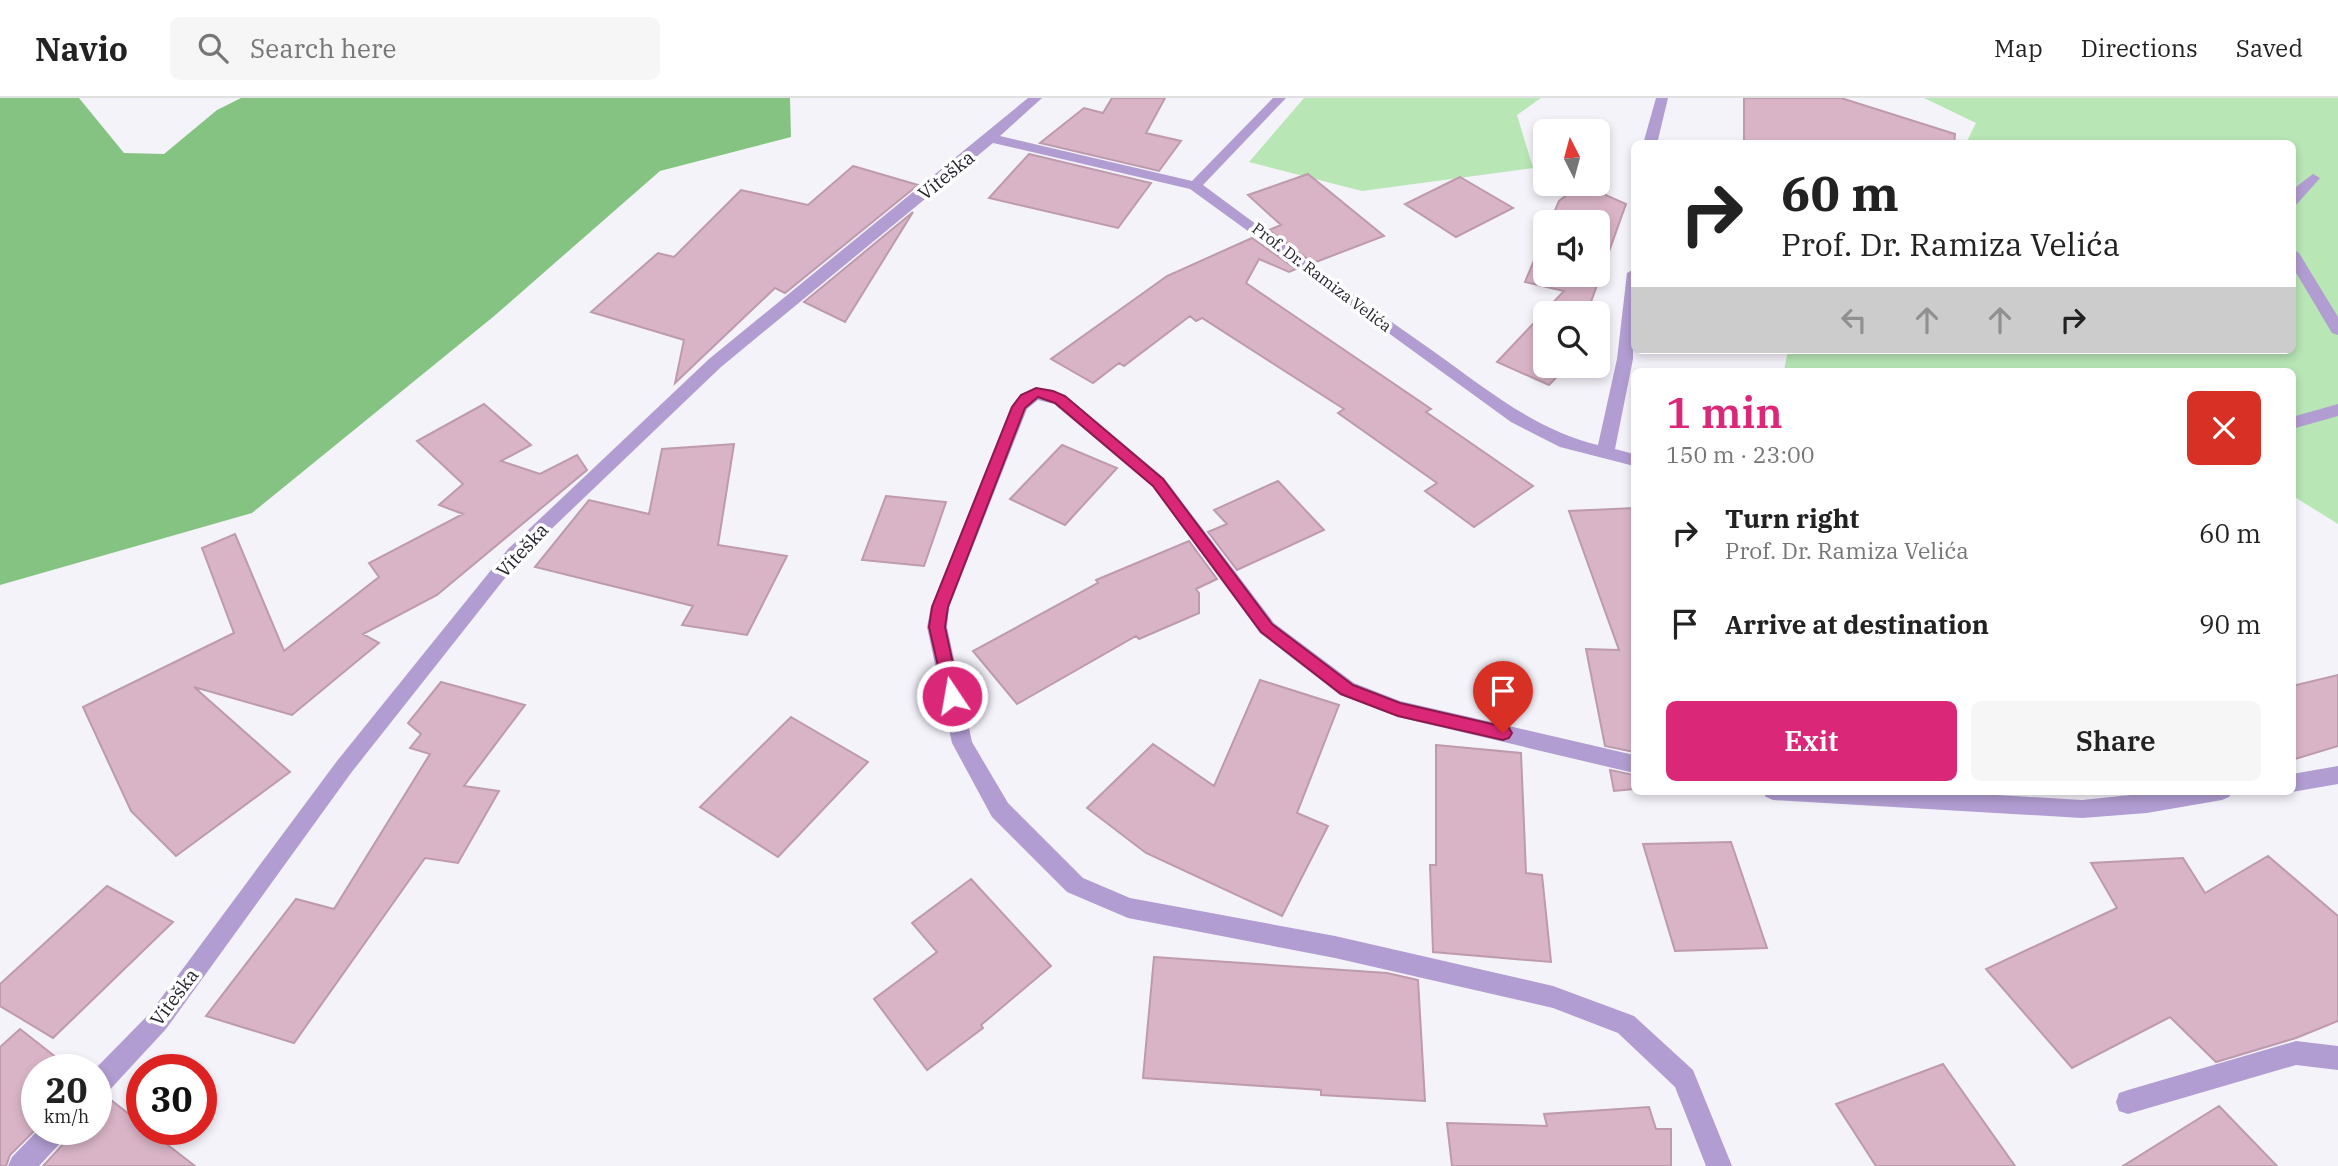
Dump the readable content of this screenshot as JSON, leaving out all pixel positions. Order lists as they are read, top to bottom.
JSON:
{
  "streets": {
    "street": ["Viteška", "Prof. Dr. Ramiza Velića"]
  },
  "crossings": [
    ["Viteška", "Prof. Dr. Ramiza Velića"]
  ],
  "north": "top",
  "page": {
    "header": "Navio",
    "search": "Search here",
    "nav": ["Map", "Directions", "Saved"],
    "turn": ["60 m", "Prof. Dr. Ramiza Velića"],
    "heading": ["1 min", "150 m · 23:00"],
    "list": [
      {
        "name": "Turn right",
        "note": "Prof. Dr. Ramiza Velića",
        "value": "60 m"
      },
      {
        "name": "Arrive at destination",
        "value": "90 m"
      }
    ],
    "buttons": ["Exit", "Share"],
    "speed": "20 km/h",
    "limit": "30"
  }
}
